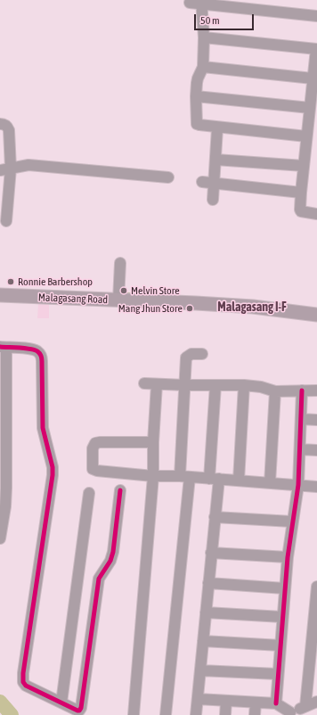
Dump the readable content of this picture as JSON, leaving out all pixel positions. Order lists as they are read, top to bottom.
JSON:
{
  "streets": {
    "main road": ["Malagasang Road"]
  },
  "districts": ["Malagasang I-F"],
  "places": ["Ronnie Barbershop", "Melvin Store", "Mang Jhun Store"],
  "scale_bar": "50 m"
}
